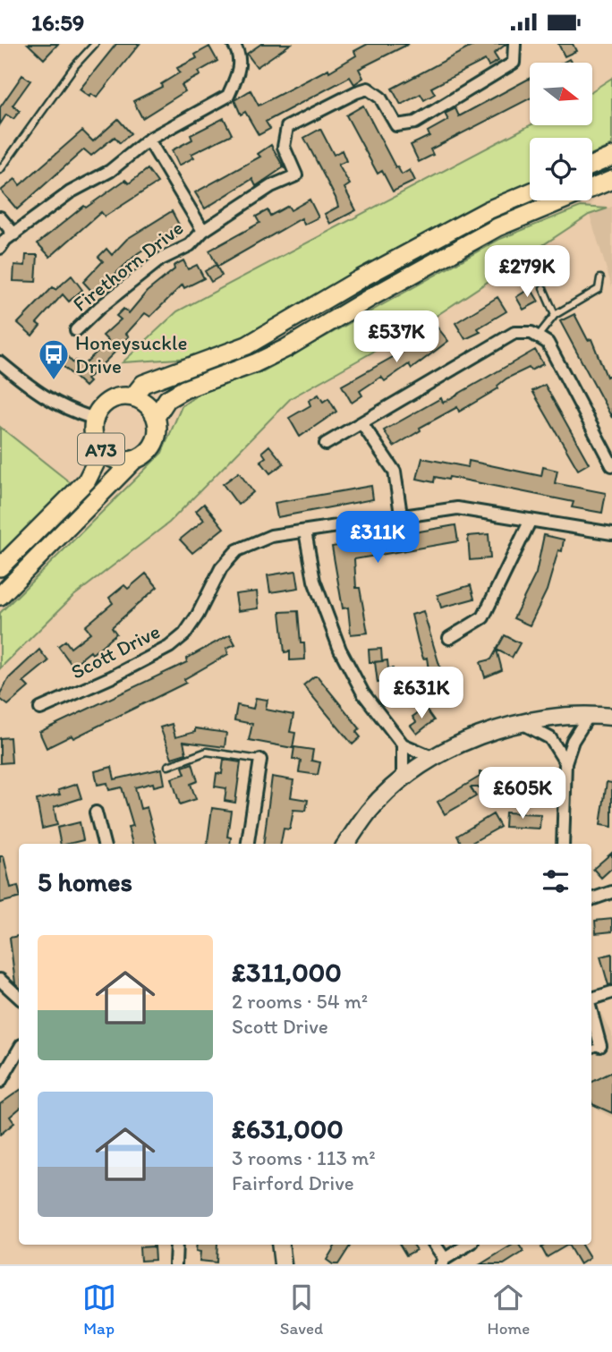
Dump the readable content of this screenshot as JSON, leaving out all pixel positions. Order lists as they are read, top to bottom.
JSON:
{
  "streets": {
    "main road": ["A73"],
    "street": ["Firethorn Drive", "Scott Drive"]
  },
  "places": {
    "bus stop": ["Honeysuckle Drive"]
  },
  "north": "right",
  "page": {
    "status": "16:59",
    "price": [
      "£279K",
      "£537K",
      "£311K",
      "£631K",
      "£605K"
    ],
    "heading": "5 homes",
    "list": [
      {
        "name": "£311,000",
        "note": "2 rooms · 54 m² · Scott Drive"
      },
      {
        "name": "£631,000",
        "note": "3 rooms · 113 m² · Fairford Drive"
      }
    ],
    "tabs": ["Map", "Saved", "Home"]
  }
}
